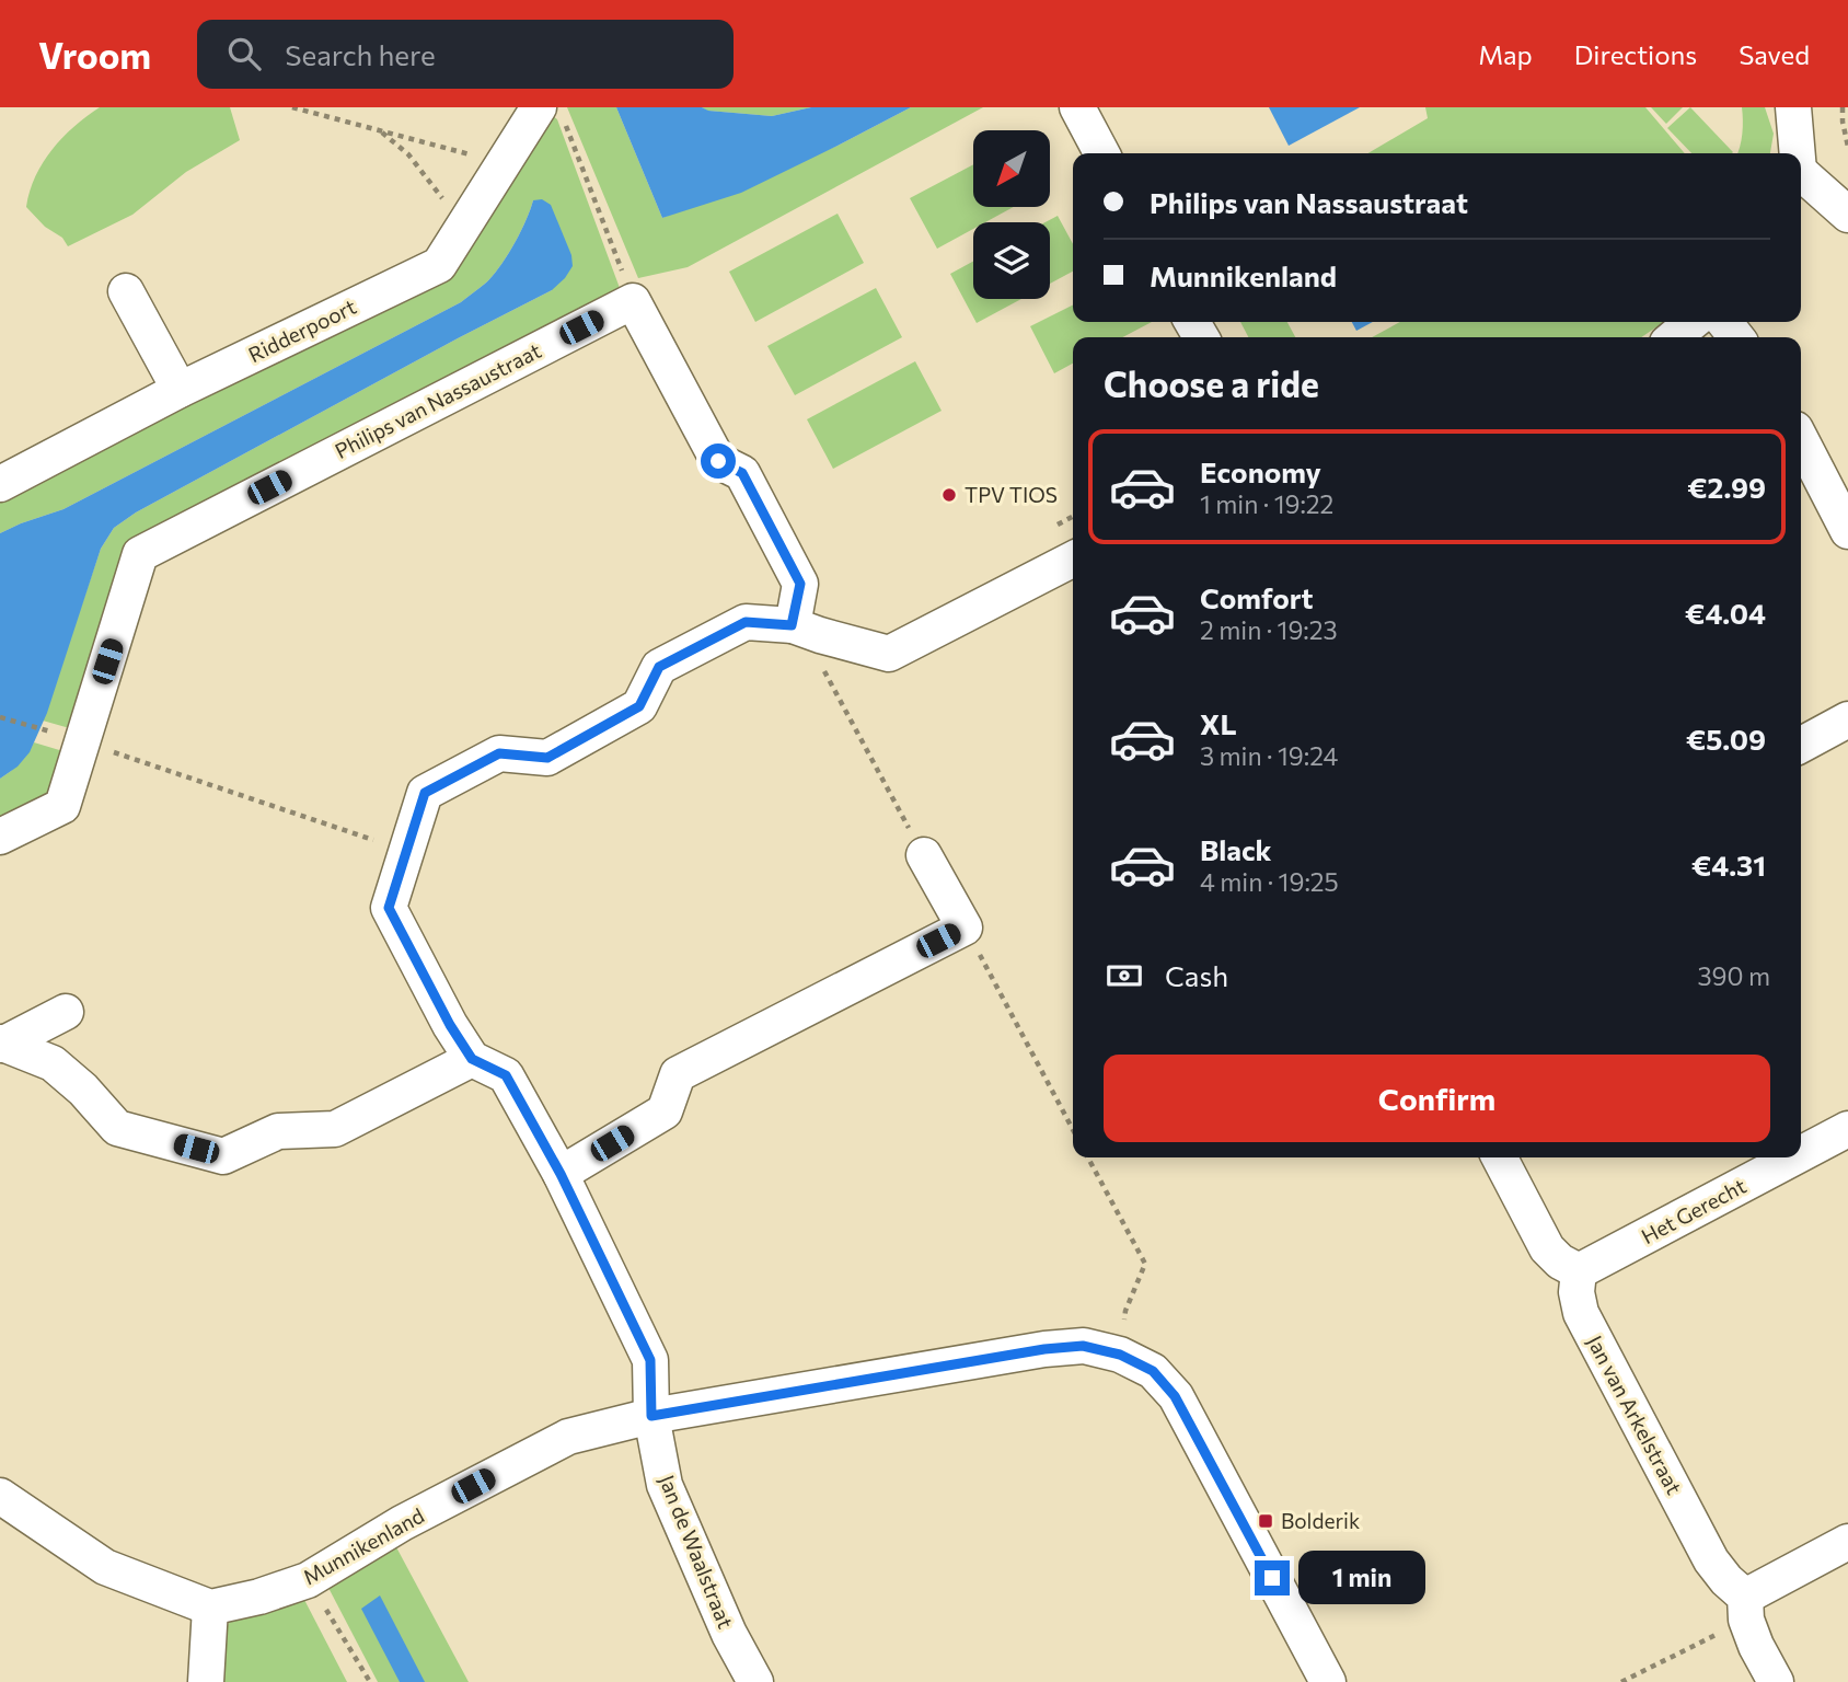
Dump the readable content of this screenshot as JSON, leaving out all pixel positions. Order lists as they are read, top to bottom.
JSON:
{
  "streets": {
    "street": [
      "Ridderpoort",
      "Philips van Nassaustraat",
      "Het Gerecht",
      "Jan van Arkelstraat",
      "Munnikenland",
      "Jan de Waalstraat"
    ]
  },
  "crossings": [
    ["Het Gerecht", "Jan van Arkelstraat"],
    ["Munnikenland", "Jan de Waalstraat"]
  ],
  "places": {
    "other": ["TPV TIOS"],
    "transit": ["Bolderik"]
  },
  "north": "bottom left",
  "page": {
    "header": "Vroom",
    "search": "Search here",
    "nav": ["Map", "Directions", "Saved"],
    "banner": ["Philips van Nassaustraat", "Munnikenland"],
    "heading": "Choose a ride",
    "list": [
      {
        "name": "Economy",
        "note": "1 min · 19:22",
        "value": "€2.99"
      },
      {
        "name": "Comfort",
        "note": "2 min · 19:23",
        "value": "€4.04"
      },
      {
        "name": "XL",
        "note": "3 min · 19:24",
        "value": "€5.09"
      },
      {
        "name": "Black",
        "note": "4 min · 19:25",
        "value": "€4.31"
      }
    ],
    "pay": ["Cash", "390 m"],
    "buttons": "Confirm",
    "bubble": "1 min"
  }
}
